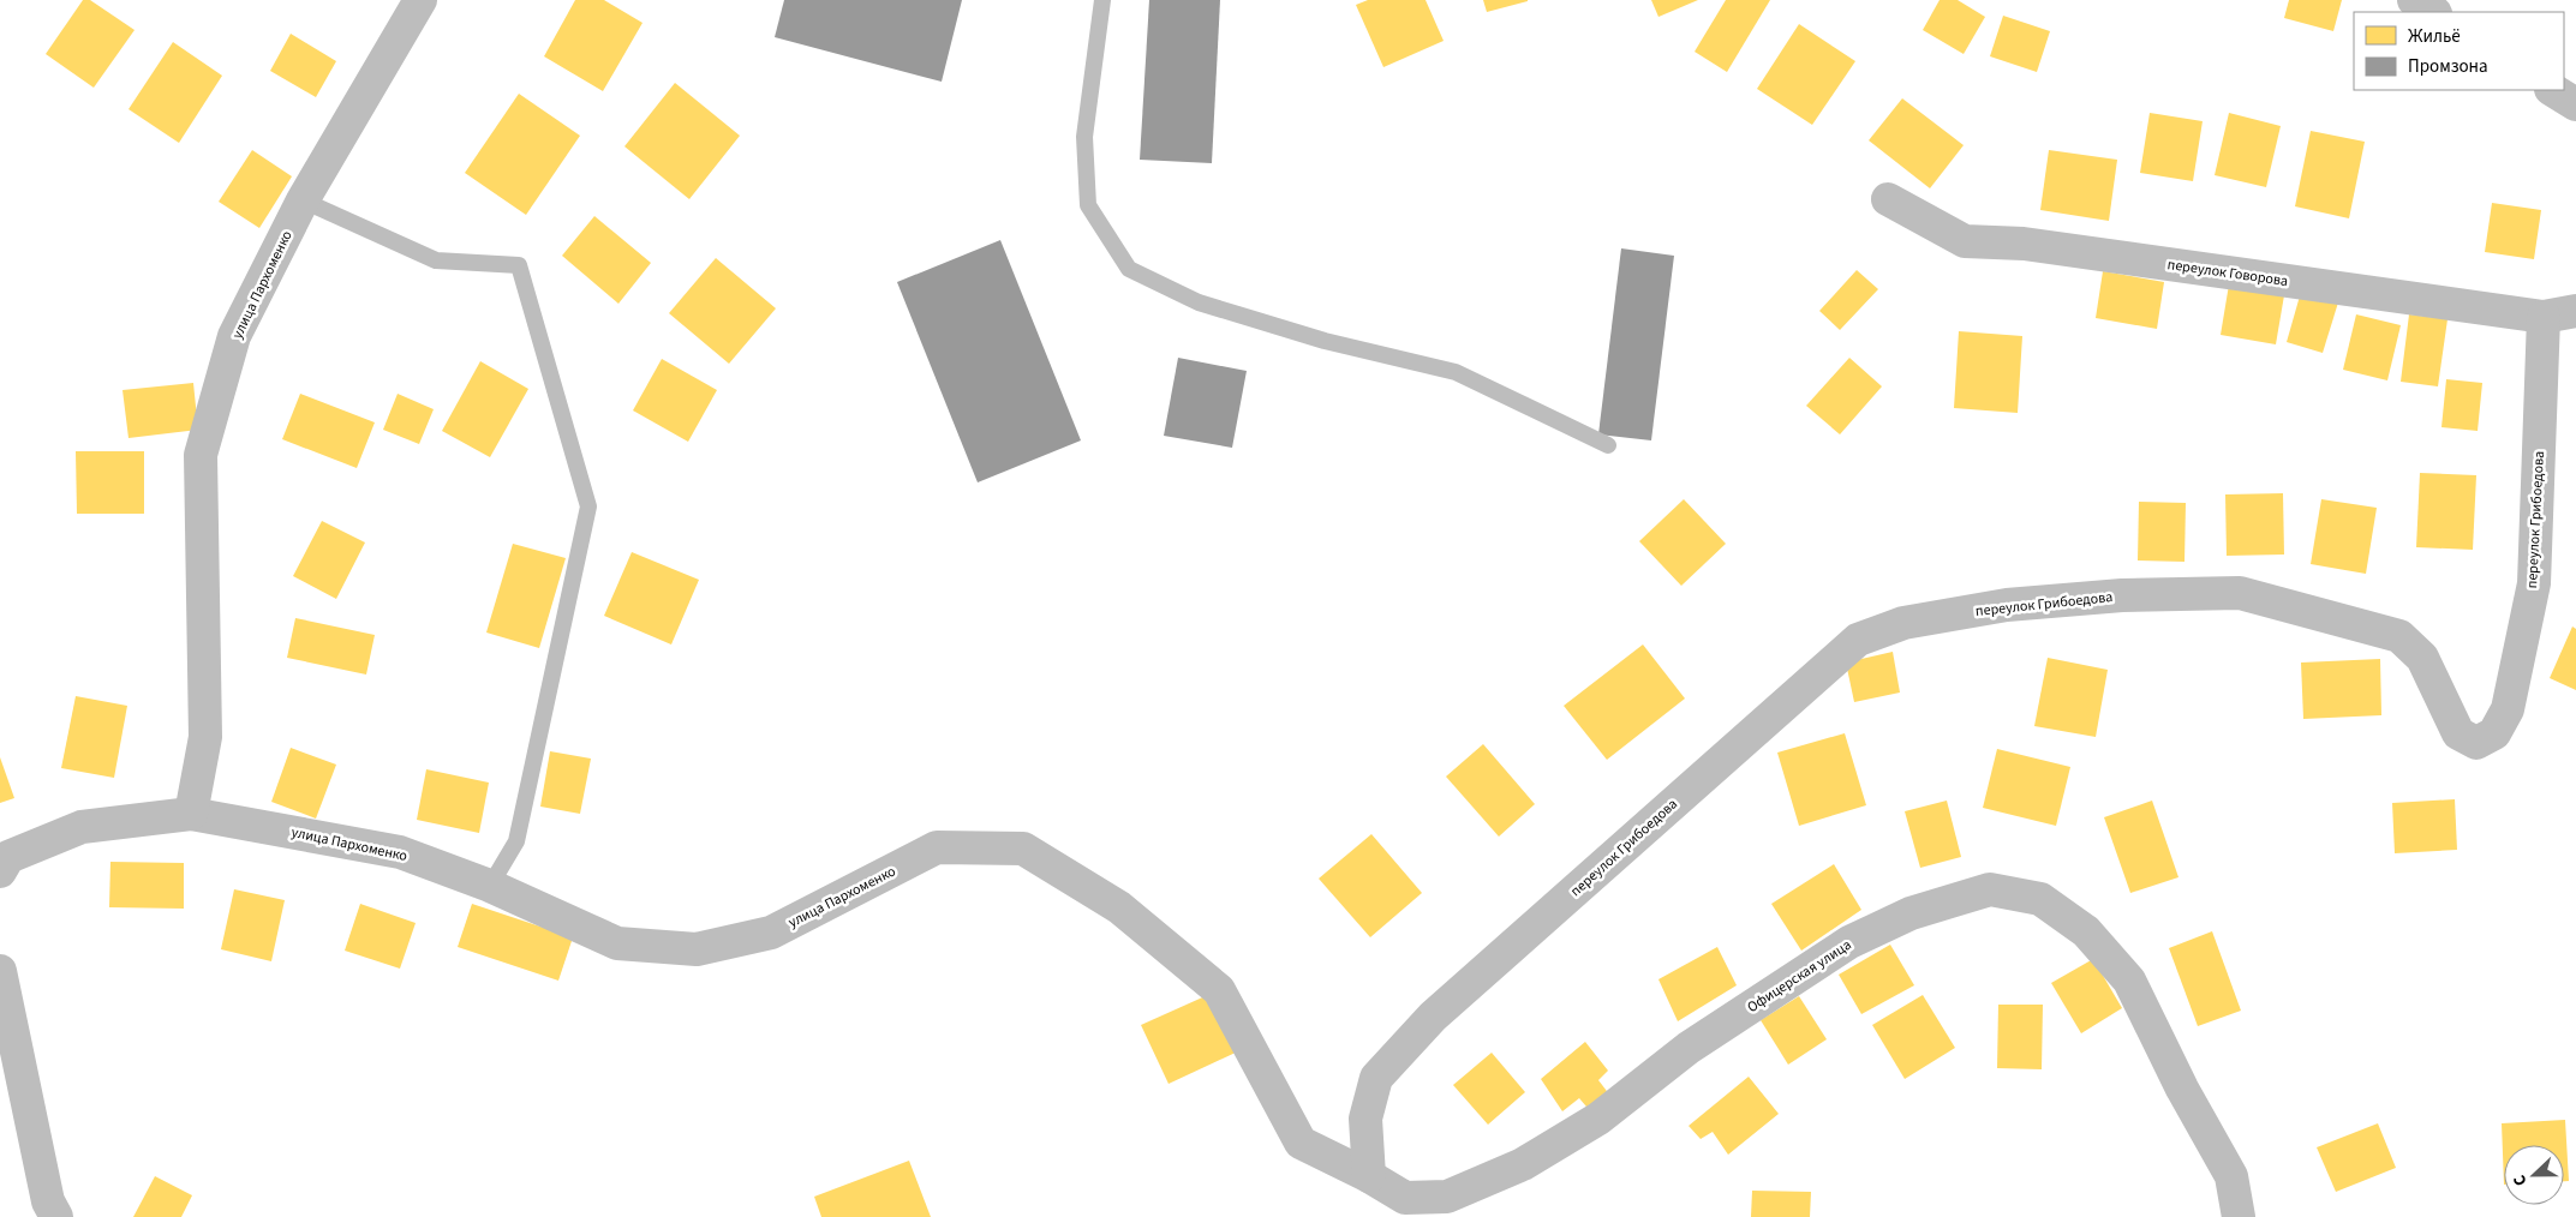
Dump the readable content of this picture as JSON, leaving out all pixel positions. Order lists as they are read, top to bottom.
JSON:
{
  "streets": {
    "street": [
      "переулок Говорова",
      "улица Пархоменко",
      "переулок Грибоедова",
      "Офицерская улица"
    ]
  },
  "crossings": [
    ["переулок Говорова", "переулок Грибоедова"],
    ["улица Пархоменко", "переулок Грибоедова"],
    ["улица Пархоменко", "Офицерская улица"],
    ["переулок Грибоедова", "Офицерская улица"]
  ],
  "legend": ["Жильё", "Промзона"],
  "north": "left"
}
